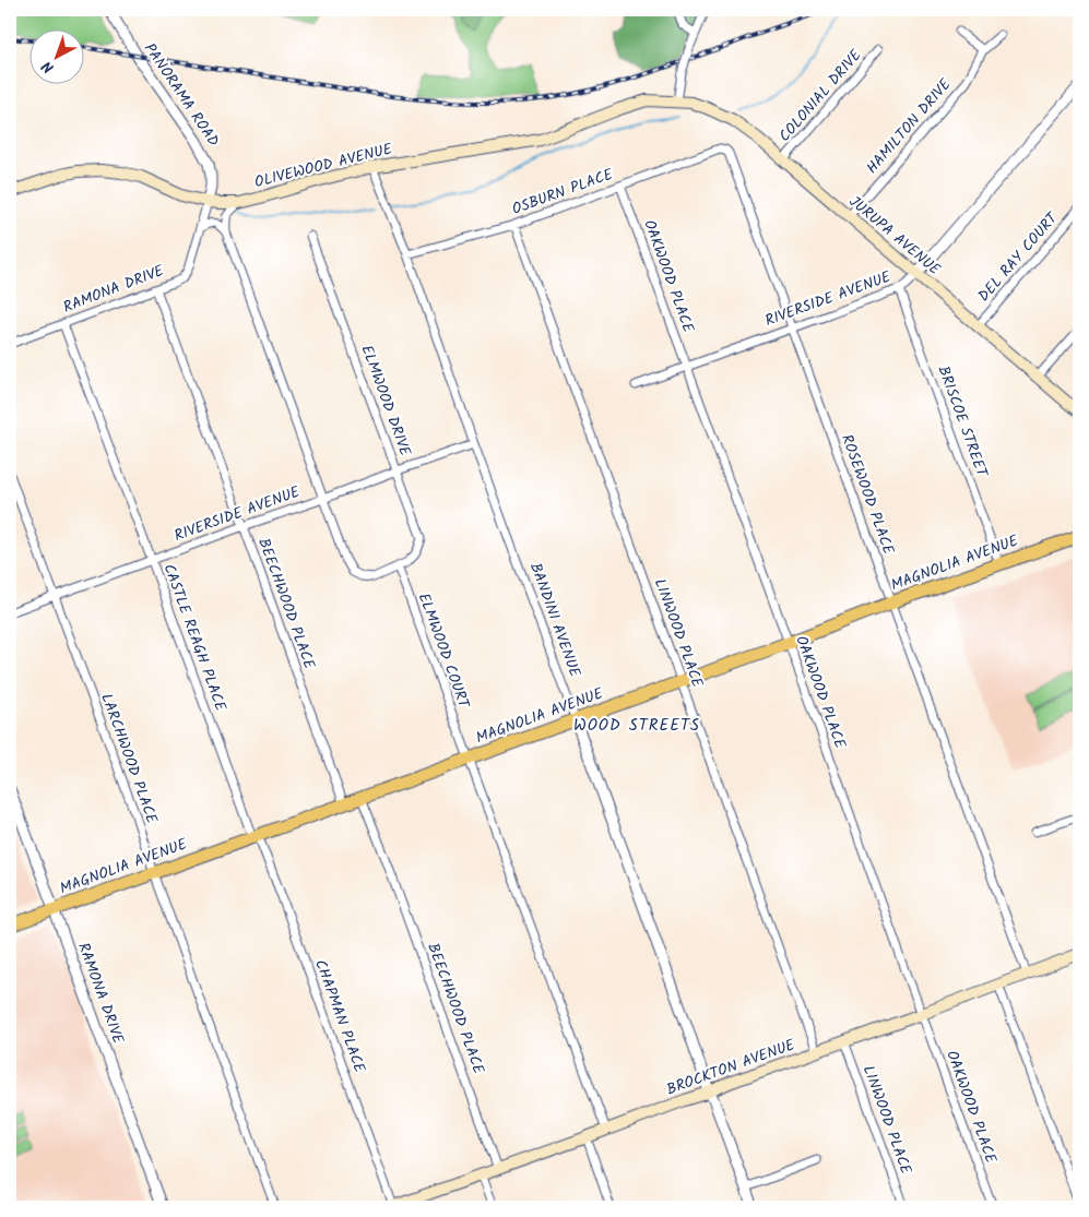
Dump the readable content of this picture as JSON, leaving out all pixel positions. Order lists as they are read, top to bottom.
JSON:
{
  "streets": {
    "main road": [
      "OLIVEWOOD AVENUE",
      "JURUPA AVENUE",
      "MAGNOLIA AVENUE",
      "BROCKTON AVENUE"
    ],
    "street": [
      "PANORAMA ROAD",
      "COLONIAL DRIVE",
      "HAMILTON DRIVE",
      "OSBURN PLACE",
      "DEL RAY COURT",
      "OAKWOOD PLACE",
      "RAMONA DRIVE",
      "RIVERSIDE AVENUE",
      "ELMWOOD DRIVE",
      "BRISCOE STREET",
      "ROSEWOOD PLACE",
      "BEECHWOOD PLACE",
      "BANDINI AVENUE",
      "LINWOOD PLACE",
      "CASTLE REAGH PLACE",
      "ELMWOOD COURT",
      "LARCHWOOD PLACE",
      "CHAPMAN PLACE"
    ]
  },
  "crossings": [
    ["PANORAMA ROAD", "OLIVEWOOD AVENUE"],
    ["PANORAMA ROAD", "RAMONA DRIVE"],
    ["COLONIAL DRIVE", "JURUPA AVENUE"],
    ["HAMILTON DRIVE", "JURUPA AVENUE"],
    ["OLIVEWOOD AVENUE", "JURUPA AVENUE"],
    ["OLIVEWOOD AVENUE", "RAMONA DRIVE"],
    ["OLIVEWOOD AVENUE", "BANDINI AVENUE"],
    ["OSBURN PLACE", "OAKWOOD PLACE"],
    ["OSBURN PLACE", "ROSEWOOD PLACE"],
    ["OSBURN PLACE", "BANDINI AVENUE"],
    ["OSBURN PLACE", "LINWOOD PLACE"],
    ["JURUPA AVENUE", "DEL RAY COURT"],
    ["JURUPA AVENUE", "RIVERSIDE AVENUE"],
    ["OAKWOOD PLACE", "RIVERSIDE AVENUE"],
    ["OAKWOOD PLACE", "MAGNOLIA AVENUE"],
    ["OAKWOOD PLACE", "BROCKTON AVENUE"],
    ["RAMONA DRIVE", "MAGNOLIA AVENUE"],
    ["RAMONA DRIVE", "BEECHWOOD PLACE"],
    ["RAMONA DRIVE", "CASTLE REAGH PLACE"],
    ["RIVERSIDE AVENUE", "ELMWOOD DRIVE"],
    ["RIVERSIDE AVENUE", "BRISCOE STREET"],
    ["RIVERSIDE AVENUE", "ROSEWOOD PLACE"],
    ["RIVERSIDE AVENUE", "BEECHWOOD PLACE"],
    ["RIVERSIDE AVENUE", "BANDINI AVENUE"],
    ["RIVERSIDE AVENUE", "CASTLE REAGH PLACE"],
    ["RIVERSIDE AVENUE", "LARCHWOOD PLACE"],
    ["ELMWOOD DRIVE", "ELMWOOD COURT"],
    ["BRISCOE STREET", "MAGNOLIA AVENUE"],
    ["ROSEWOOD PLACE", "MAGNOLIA AVENUE"],
    ["ROSEWOOD PLACE", "BROCKTON AVENUE"],
    ["MAGNOLIA AVENUE", "BEECHWOOD PLACE"],
    ["MAGNOLIA AVENUE", "BANDINI AVENUE"],
    ["MAGNOLIA AVENUE", "LINWOOD PLACE"],
    ["MAGNOLIA AVENUE", "CASTLE REAGH PLACE"],
    ["MAGNOLIA AVENUE", "ELMWOOD COURT"],
    ["MAGNOLIA AVENUE", "LARCHWOOD PLACE"],
    ["MAGNOLIA AVENUE", "CHAPMAN PLACE"],
    ["BEECHWOOD PLACE", "BROCKTON AVENUE"],
    ["BANDINI AVENUE", "BROCKTON AVENUE"],
    ["LINWOOD PLACE", "BROCKTON AVENUE"],
    ["CASTLE REAGH PLACE", "CHAPMAN PLACE"],
    ["ELMWOOD COURT", "BROCKTON AVENUE"],
    ["CHAPMAN PLACE", "BROCKTON AVENUE"]
  ],
  "districts": ["WOOD STREETS"],
  "north": "bottom left"
}
